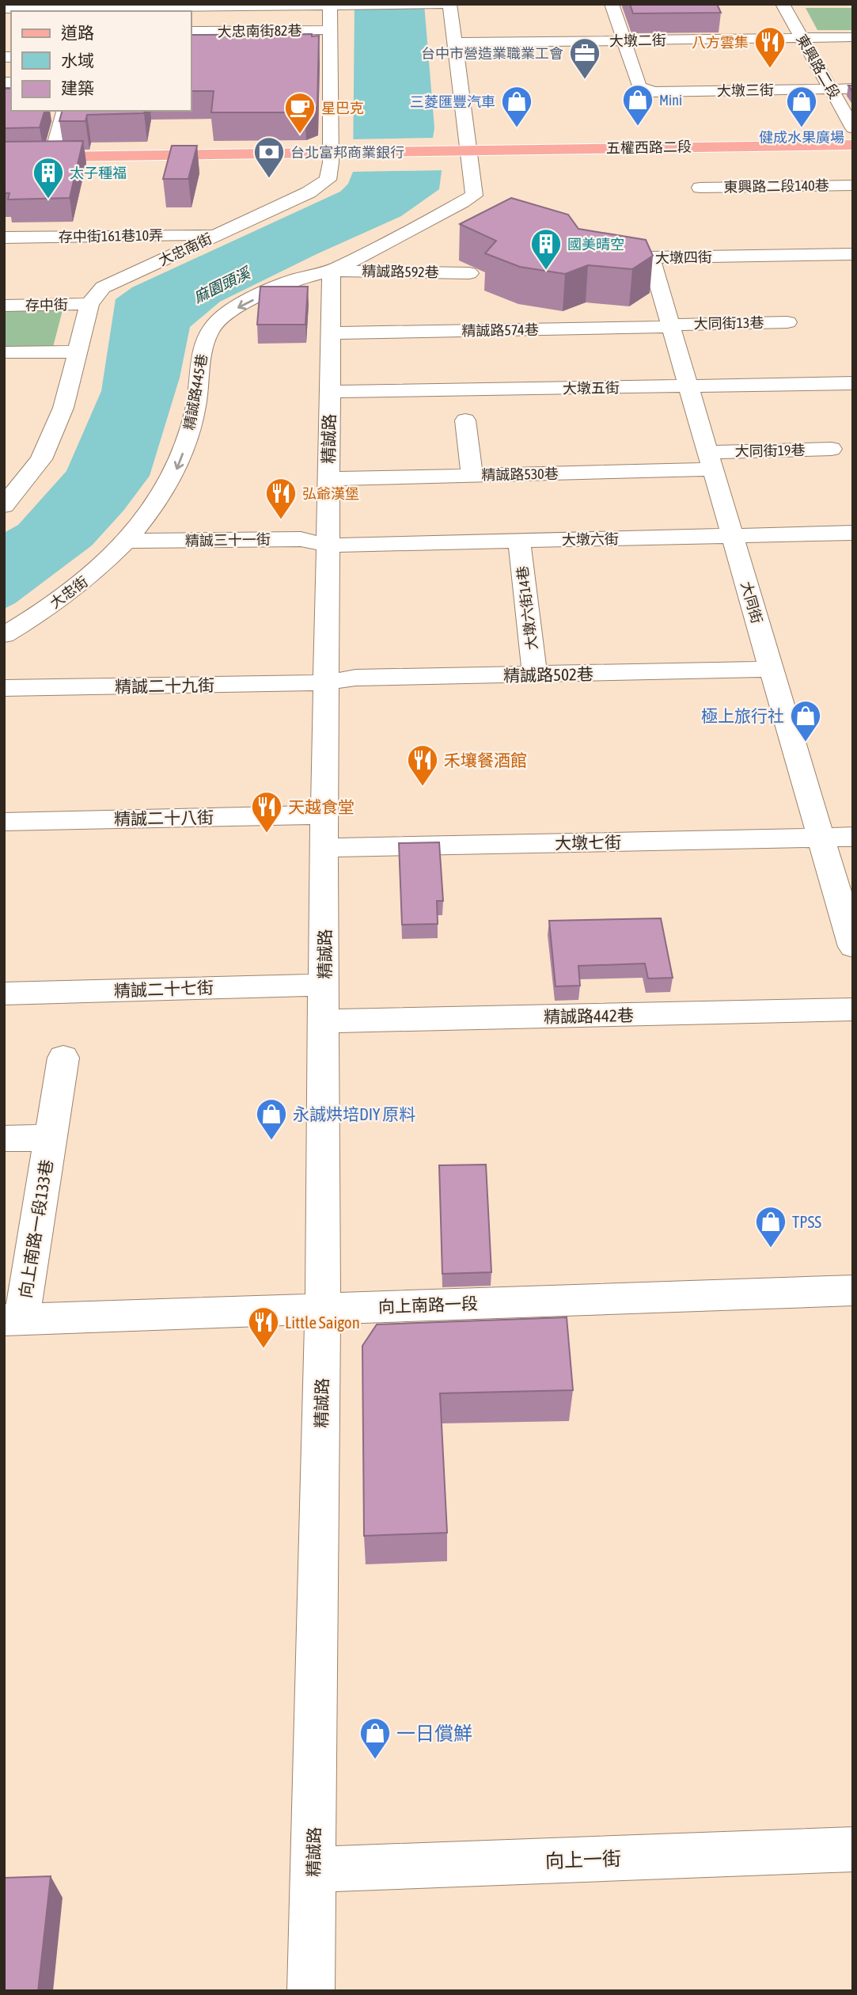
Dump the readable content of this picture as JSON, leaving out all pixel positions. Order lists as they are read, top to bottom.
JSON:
{
  "streets": {
    "main road": ["五權西路二段"],
    "street": [
      "大忠南街82巷",
      "大墩二街",
      "東興路二段",
      "大墩三街",
      "東興路二段140巷",
      "存中街161巷10弄",
      "大忠南街",
      "大墩四街",
      "精誠路592巷",
      "存中街",
      "大同街13巷",
      "精誠路574巷",
      "大墩五街",
      "精誠路445巷",
      "精誠路",
      "大同街19巷",
      "精誠路530巷",
      "大墩六街",
      "精誠三十一街",
      "大忠街",
      "大同街",
      "大墩六街14巷",
      "精誠路502巷",
      "精誠二十九街",
      "精誠二十八街",
      "大墩七街",
      "精誠二十七街",
      "精誠路442巷",
      "向上南路一段133巷",
      "向上南路一段",
      "向上一街"
    ]
  },
  "crossings": [
    ["大忠南街82巷", "大忠南街"],
    ["大墩二街", "東興路二段"],
    ["大墩二街", "大墩三街"],
    ["東興路二段", "大墩三街"],
    ["五權西路二段", "大忠南街"],
    ["存中街161巷10弄", "大忠南街"],
    ["大忠南街", "存中街"],
    ["大墩四街", "大同街"],
    ["精誠路592巷", "精誠路445巷"],
    ["精誠路592巷", "精誠路"],
    ["大同街13巷", "精誠路574巷"],
    ["大同街13巷", "大同街"],
    ["精誠路574巷", "精誠路"],
    ["精誠路574巷", "大同街"],
    ["大墩五街", "精誠路"],
    ["大墩五街", "大同街"],
    ["精誠路445巷", "精誠路"],
    ["精誠路445巷", "精誠三十一街"],
    ["精誠路445巷", "大忠街"],
    ["精誠路", "精誠路530巷"],
    ["精誠路", "大墩六街"],
    ["精誠路", "精誠三十一街"],
    ["精誠路", "精誠路502巷"],
    ["精誠路", "精誠二十九街"],
    ["精誠路", "精誠二十八街"],
    ["精誠路", "大墩七街"],
    ["精誠路", "精誠二十七街"],
    ["精誠路", "精誠路442巷"],
    ["精誠路", "向上南路一段"],
    ["精誠路", "向上一街"],
    ["大同街19巷", "精誠路530巷"],
    ["大同街19巷", "大同街"],
    ["精誠路530巷", "大同街"],
    ["大墩六街", "精誠三十一街"],
    ["大墩六街", "大同街"],
    ["大墩六街", "大墩六街14巷"],
    ["精誠三十一街", "大忠街"],
    ["大同街", "精誠路502巷"],
    ["大同街", "大墩七街"],
    ["大墩六街14巷", "精誠路502巷"],
    ["精誠路502巷", "精誠二十九街"],
    ["向上南路一段133巷", "向上南路一段"]
  ],
  "one_way": ["精誠路445巷"],
  "water": ["麻園頭溪"],
  "places": {
    "restaurant": [
      "八方雲集",
      "弘爺漢堡",
      "禾壤餐酒館",
      "天越食堂",
      "Little Saigon"
    ],
    "office": ["台中市營造業職業工會"],
    "shop": [
      "Mini",
      "三菱匯豐汽車",
      "健成水果廣場",
      "極上旅行社",
      "永誠烘培DIY 原料",
      "TPSS",
      "一日償鮮"
    ],
    "cafe": ["星巴克"],
    "bank": ["台北富邦商業銀行"],
    "building": ["太子種福", "國美晴空"]
  },
  "legend": ["道路", "水域", "建築"]
}
